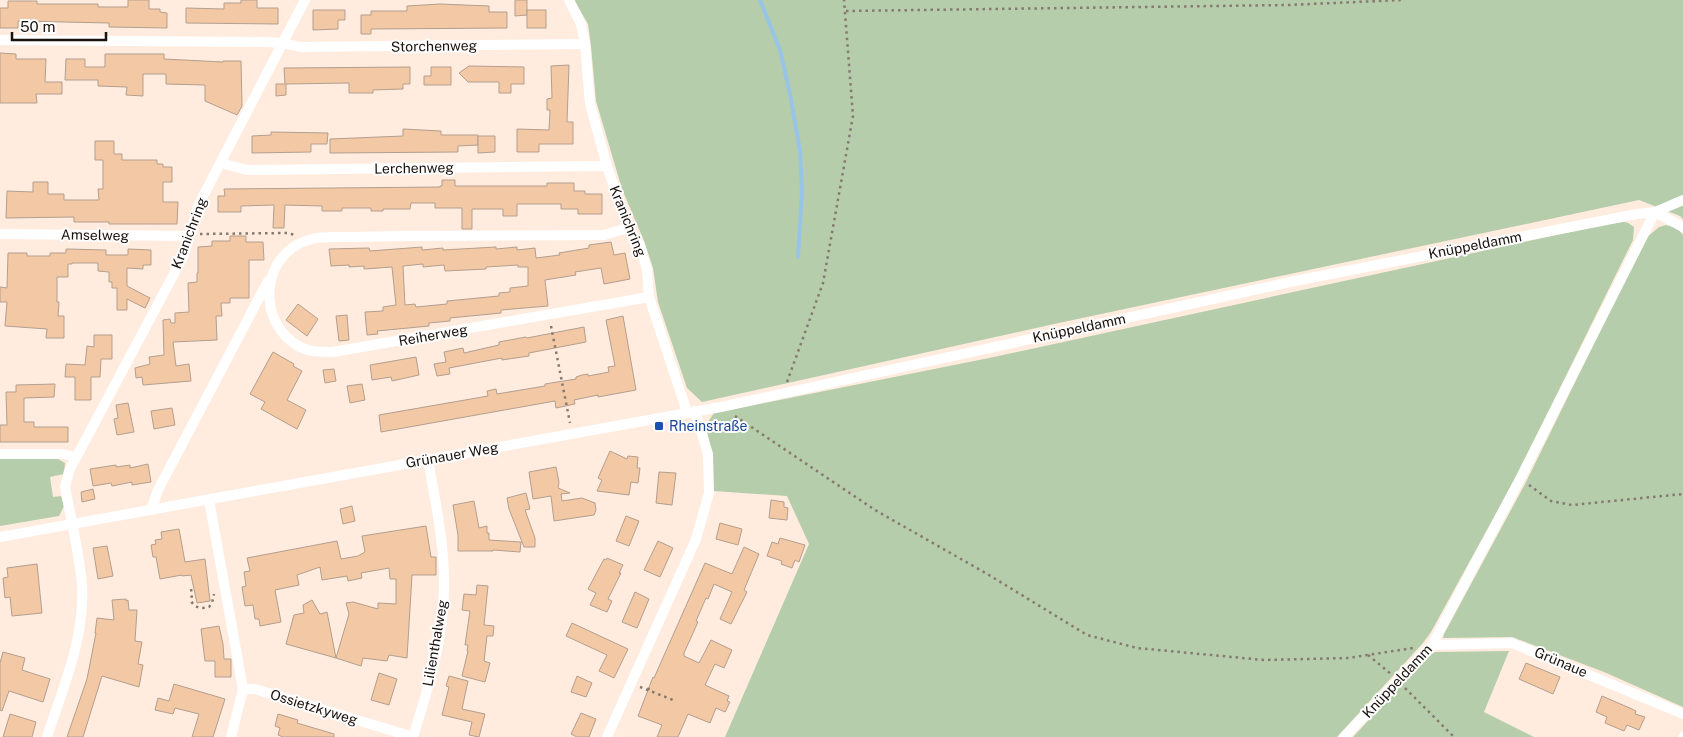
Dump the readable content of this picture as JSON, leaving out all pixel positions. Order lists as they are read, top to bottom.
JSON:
{
  "streets": {
    "street": [
      "Storchenweg",
      "Lerchenweg",
      "Kranichring",
      "Amselweg",
      "Knüppeldamm",
      "Reiherweg",
      "Grünauer Weg",
      "Lilienthalweg",
      "Grünaue",
      "Ossietzkyweg"
    ]
  },
  "crossings": [
    ["Storchenweg", "Kranichring"],
    ["Lerchenweg", "Kranichring"],
    ["Kranichring", "Amselweg"],
    ["Kranichring", "Knüppeldamm"],
    ["Kranichring", "Reiherweg"],
    ["Kranichring", "Grünauer Weg"],
    ["Knüppeldamm", "Grünauer Weg"],
    ["Knüppeldamm", "Grünaue"],
    ["Grünauer Weg", "Lilienthalweg"],
    ["Lilienthalweg", "Ossietzkyweg"]
  ],
  "places": {
    "transit": ["Rheinstraße"]
  },
  "scale_bar": "50 m"
}
